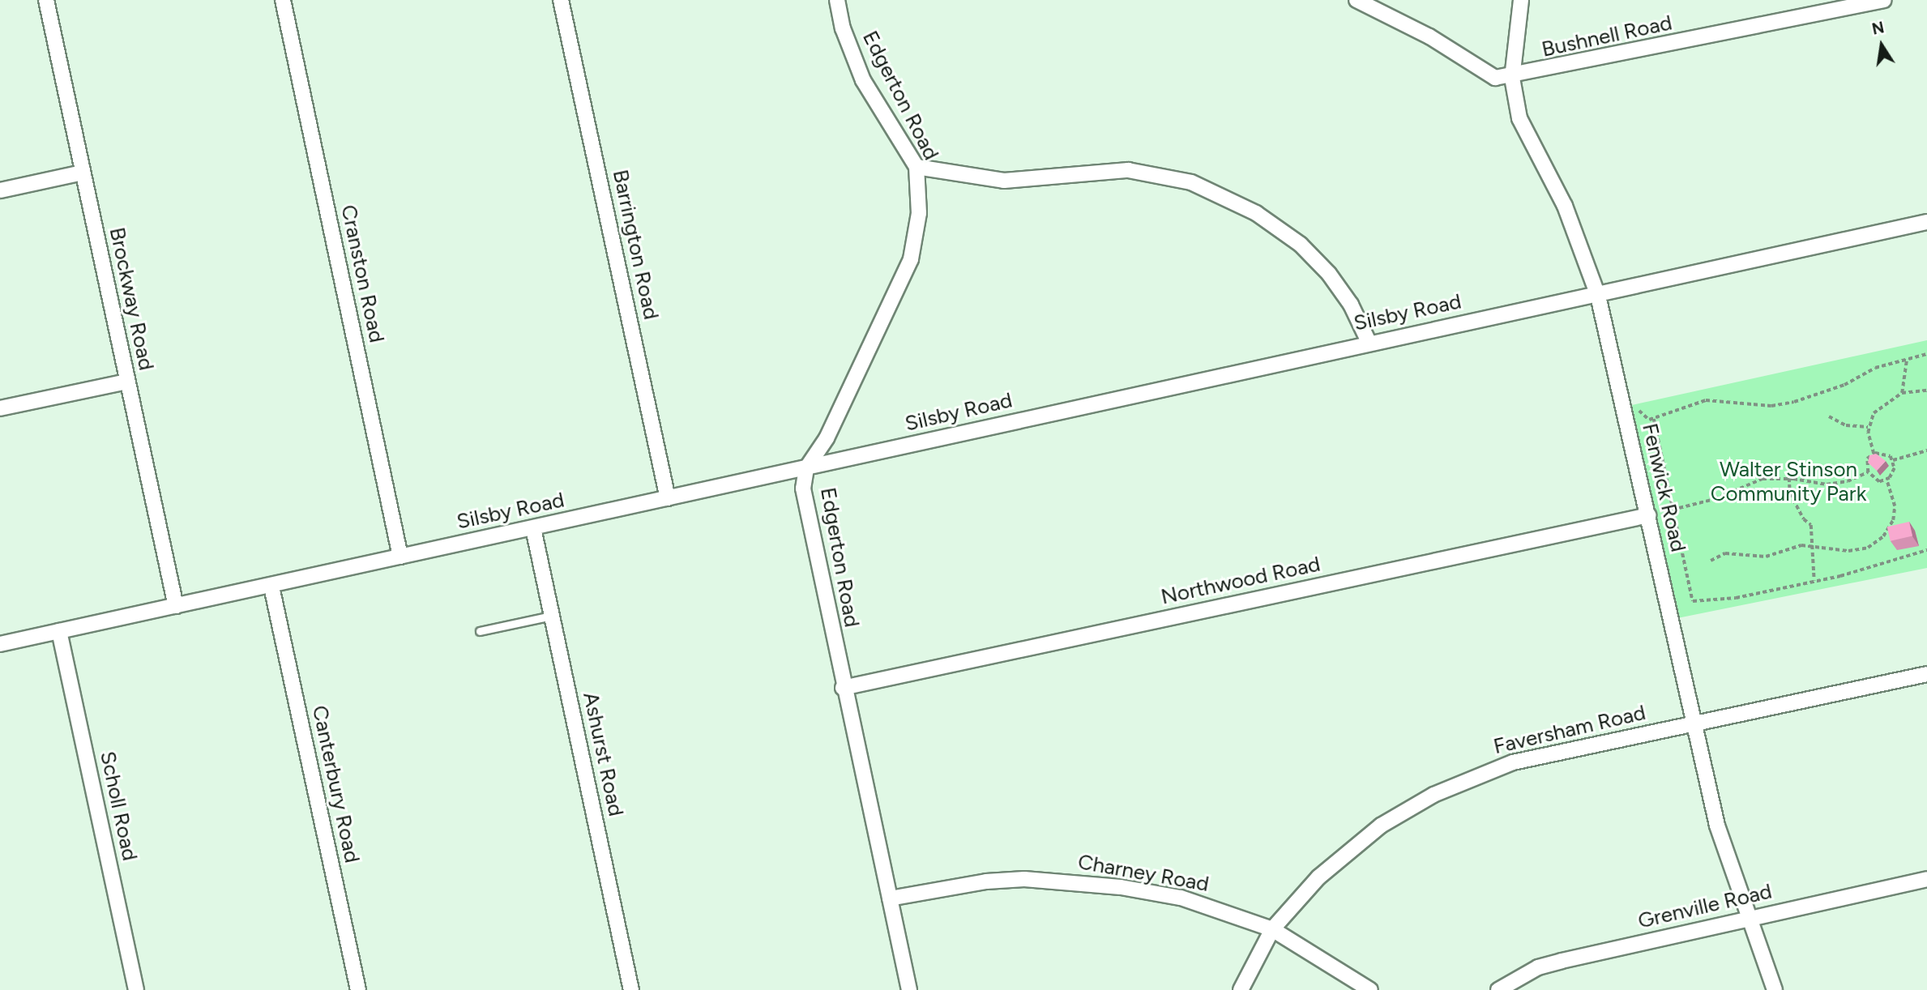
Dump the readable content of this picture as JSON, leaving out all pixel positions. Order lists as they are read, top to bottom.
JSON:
{
  "streets": {
    "street": [
      "Bushnell Road",
      "Edgerton Road",
      "Barrington Road",
      "Cranston Road",
      "Brockway Road",
      "Silsby Road",
      "Fenwick Road",
      "Northwood Road",
      "Faversham Road",
      "Ashurst Road",
      "Canterbury Road",
      "Scholl Road",
      "Charney Road",
      "Grenville Road"
    ]
  },
  "crossings": [
    ["Bushnell Road", "Fenwick Road"],
    ["Edgerton Road", "Silsby Road"],
    ["Edgerton Road", "Northwood Road"],
    ["Edgerton Road", "Charney Road"],
    ["Barrington Road", "Silsby Road"],
    ["Cranston Road", "Silsby Road"],
    ["Brockway Road", "Silsby Road"],
    ["Silsby Road", "Fenwick Road"],
    ["Silsby Road", "Ashurst Road"],
    ["Silsby Road", "Canterbury Road"],
    ["Silsby Road", "Scholl Road"],
    ["Fenwick Road", "Northwood Road"],
    ["Fenwick Road", "Faversham Road"],
    ["Fenwick Road", "Grenville Road"],
    ["Faversham Road", "Charney Road"]
  ],
  "parks": ["Walter Stinson Community Park"],
  "north": "top"
}
